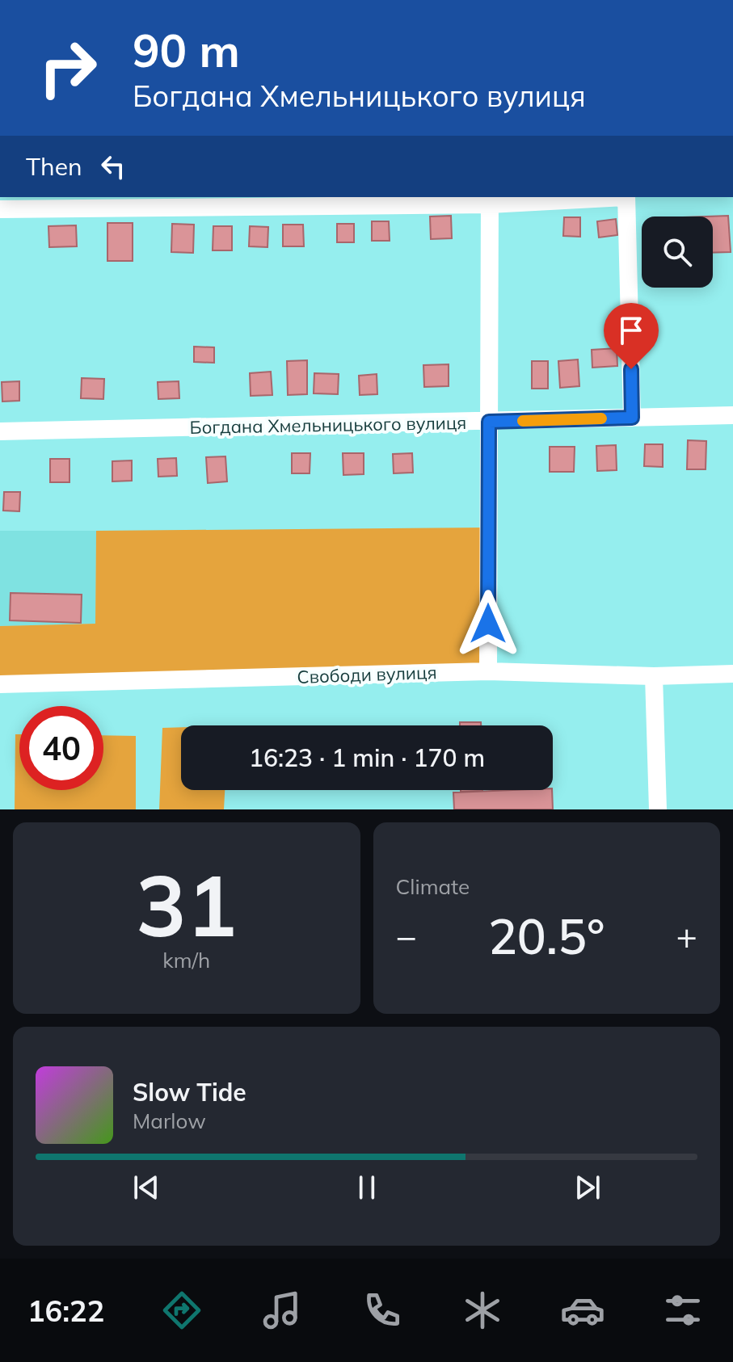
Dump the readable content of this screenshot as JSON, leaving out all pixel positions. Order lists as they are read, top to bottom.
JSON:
{
  "streets": {
    "street": ["Богдана Хмельницького вулиця", "Свободи вулиця"]
  },
  "page": {
    "turn": ["90 m", "Богдана Хмельницького вулиця"],
    "then": "Then",
    "limit": "40",
    "trip": "16:23 · 1 min · 170 m",
    "tile": [
      ["31", "km/h"],
      "Climate"
    ],
    "heat": ["−", "20.5°", "+"],
    "song": ["Slow Tide", "Marlow"],
    "tabs": "16:22"
  }
}
